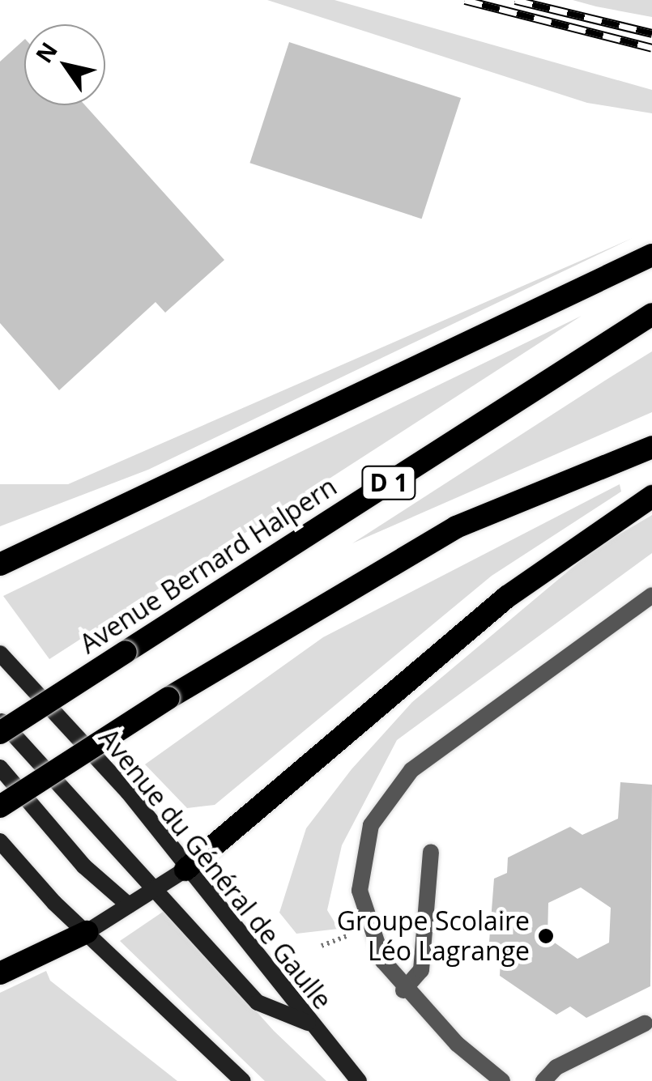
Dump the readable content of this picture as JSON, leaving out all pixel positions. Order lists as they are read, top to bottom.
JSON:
{
  "streets": {
    "highway": ["D 1", "Avenue Bernard Halpern"],
    "main road": ["Avenue du Général de Gaulle"]
  },
  "places": ["Groupe Scolaire Léo Lagrange"],
  "north": "top left"
}
